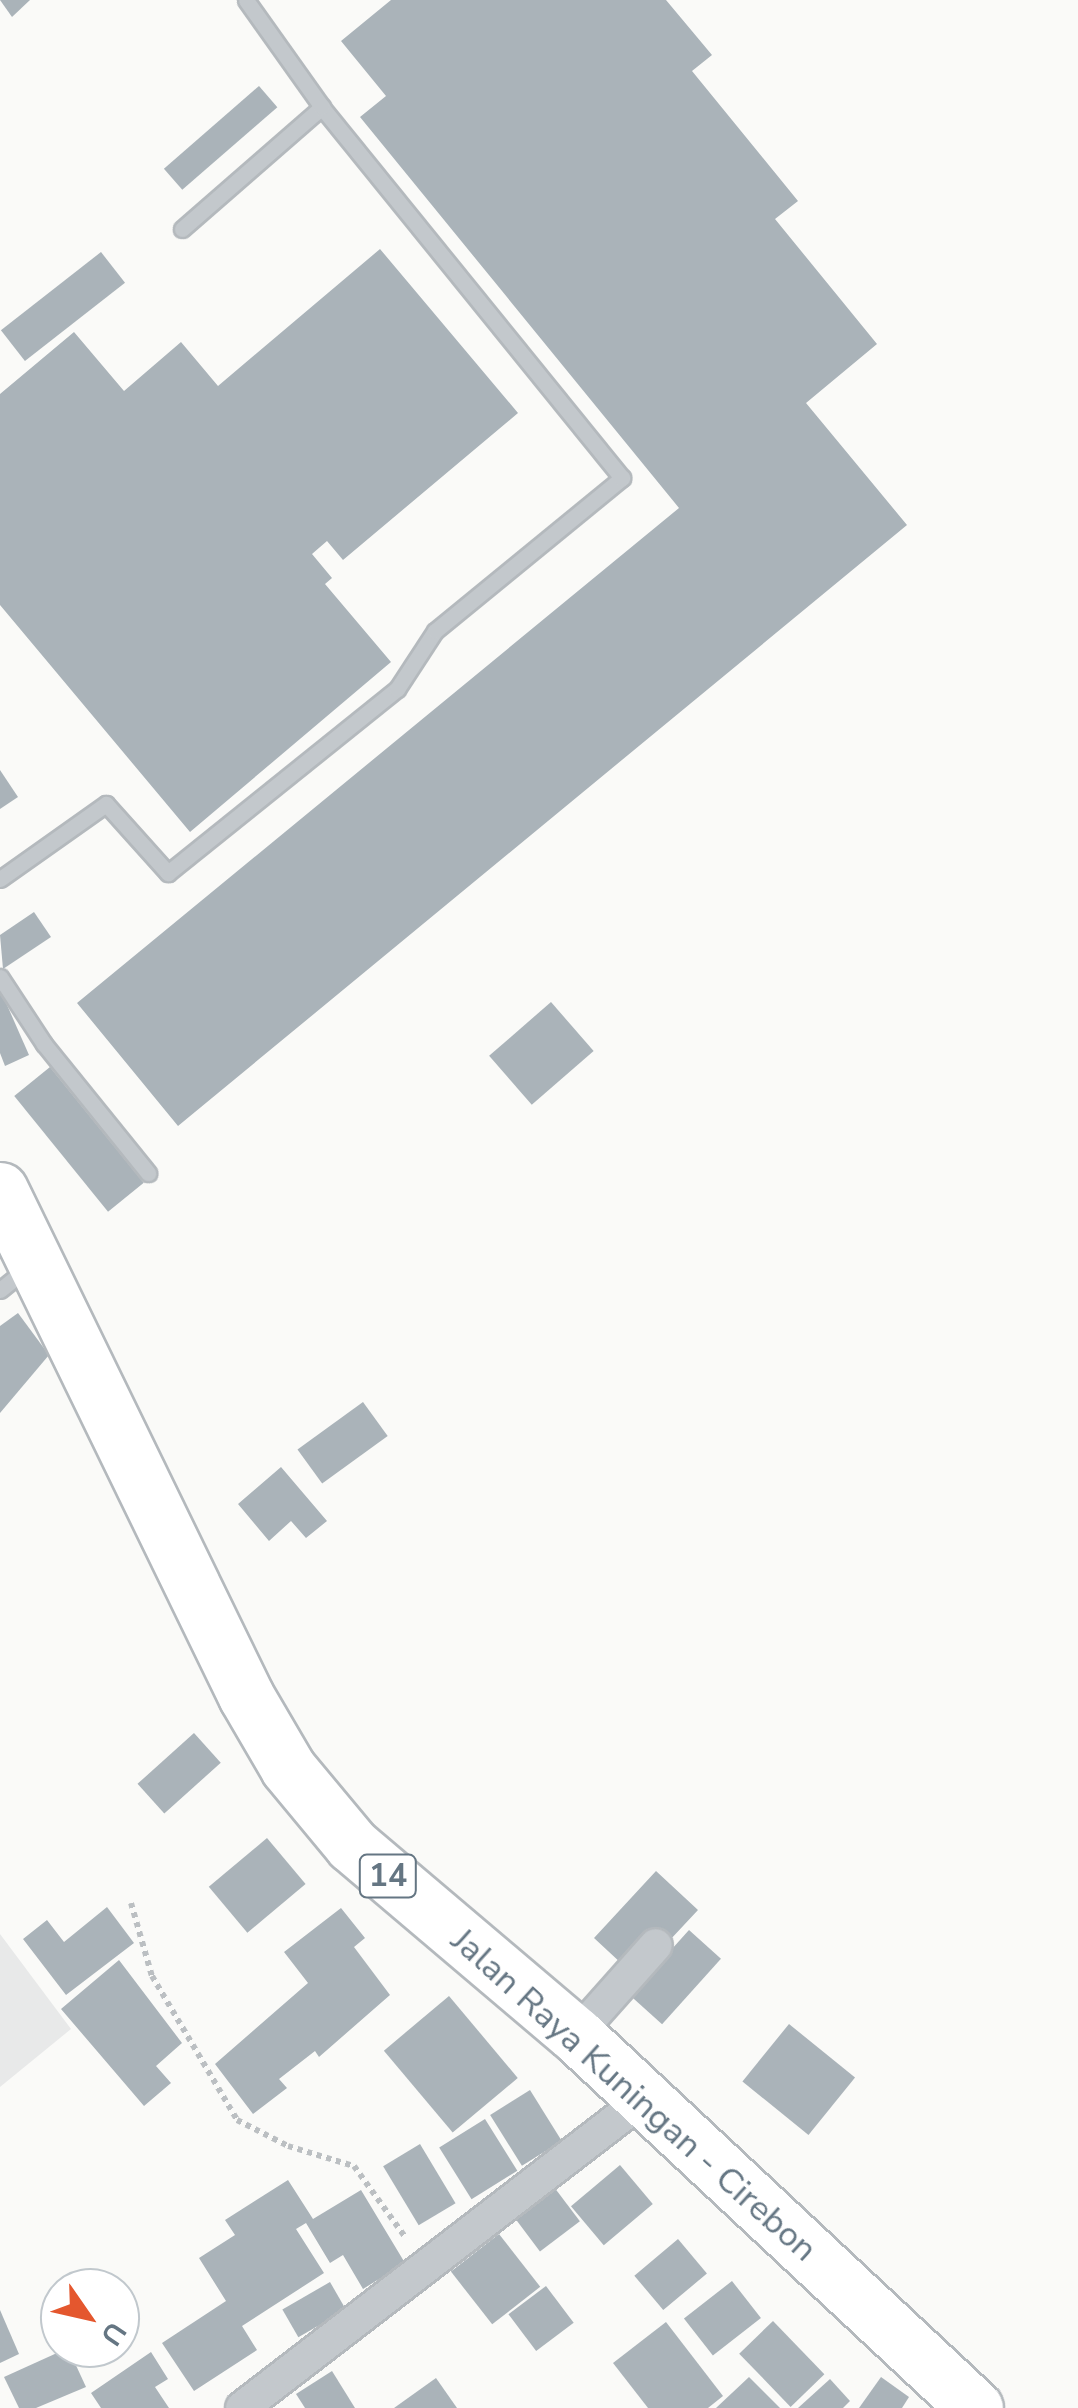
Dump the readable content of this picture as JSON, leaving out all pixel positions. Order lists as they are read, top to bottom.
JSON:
{
  "streets": {
    "highway": ["14", "Jalan Raya Kuningan - Cirebon"]
  },
  "north": "bottom right"
}
